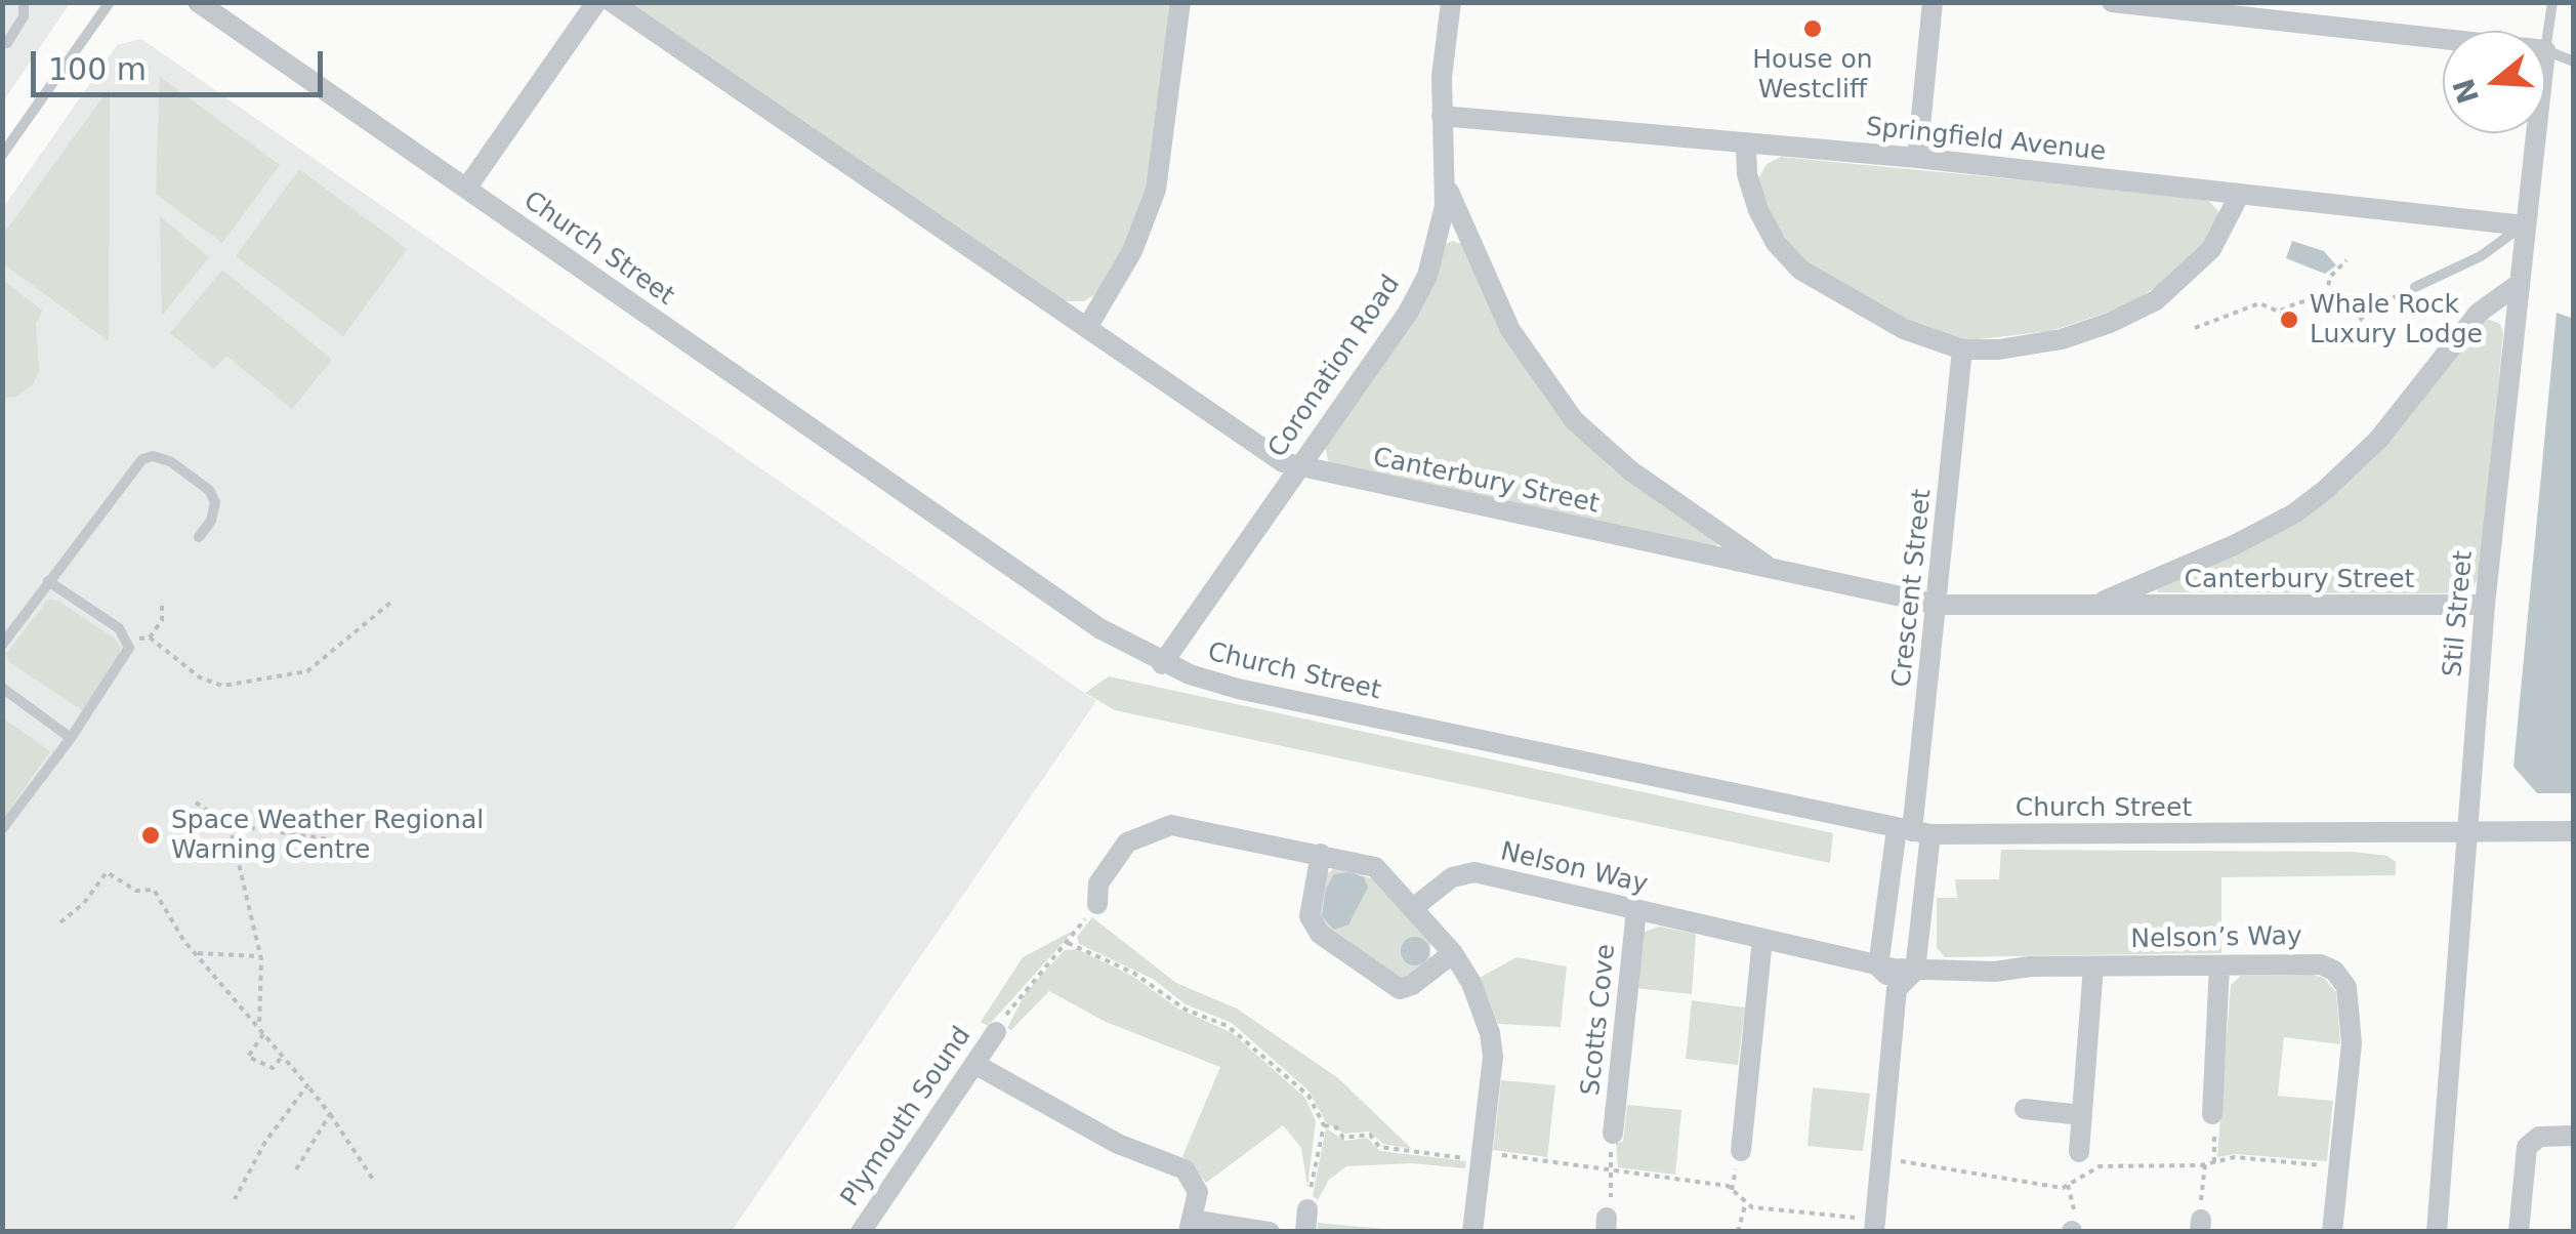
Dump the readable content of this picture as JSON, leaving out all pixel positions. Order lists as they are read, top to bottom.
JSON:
{
  "streets": {
    "street": [
      "Springfield Avenue",
      "Church Street",
      "Coronation Road",
      "Canterbury Street",
      "Crescent Street",
      "Stil Street",
      "Nelson Way",
      "Nelson’s Way",
      "Scotts Cove",
      "Plymouth Sound"
    ]
  },
  "crossings": [
    ["Springfield Avenue", "Coronation Road"],
    ["Springfield Avenue", "Stil Street"],
    ["Church Street", "Coronation Road"],
    ["Church Street", "Crescent Street"],
    ["Church Street", "Stil Street"],
    ["Coronation Road", "Canterbury Street"],
    ["Canterbury Street", "Crescent Street"],
    ["Canterbury Street", "Stil Street"],
    ["Nelson Way", "Nelson’s Way"],
    ["Nelson Way", "Scotts Cove"]
  ],
  "places": ["House on Westcliff", "Whale Rock Luxury Lodge", "Space Weather Regional Warning Centre"],
  "scale_bar": "100 m",
  "north": "left"
}
